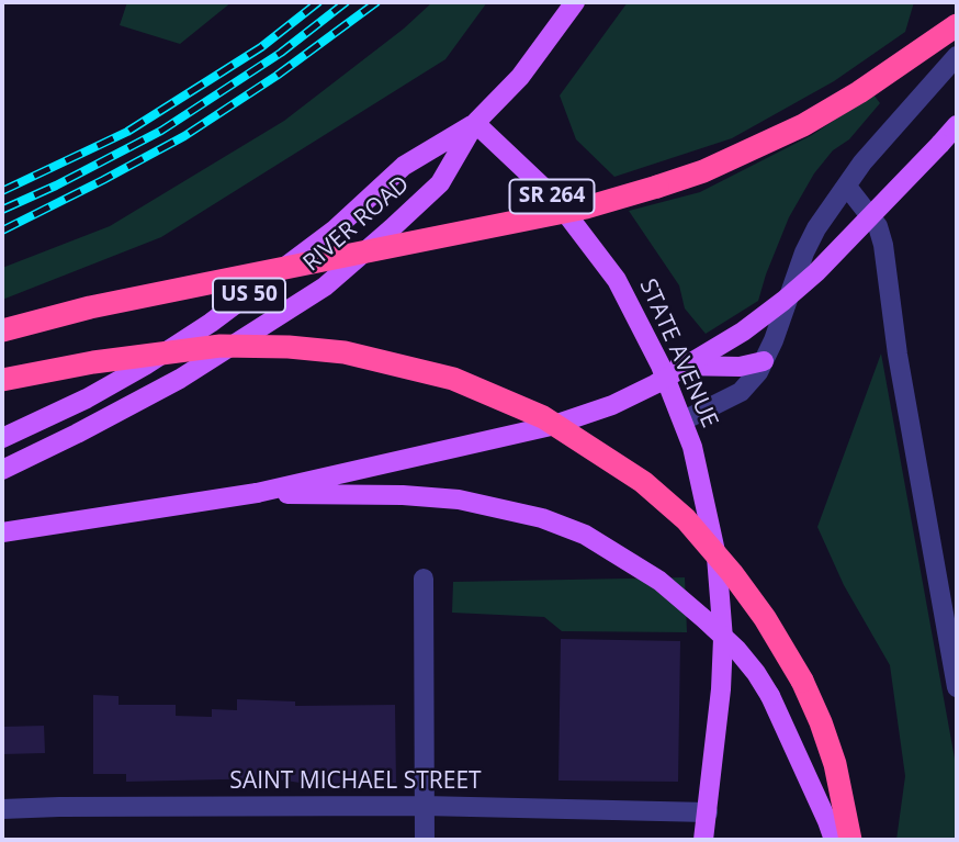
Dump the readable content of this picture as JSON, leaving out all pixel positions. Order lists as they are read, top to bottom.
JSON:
{
  "streets": {
    "main road": [
      "SR 264",
      "RIVER ROAD",
      "US 50",
      "STATE AVENUE"
    ],
    "street": ["SAINT MICHAEL STREET"]
  },
  "crossings": [
    ["RIVER ROAD", "STATE AVENUE"],
    ["STATE AVENUE", "SAINT MICHAEL STREET"]
  ]
}
